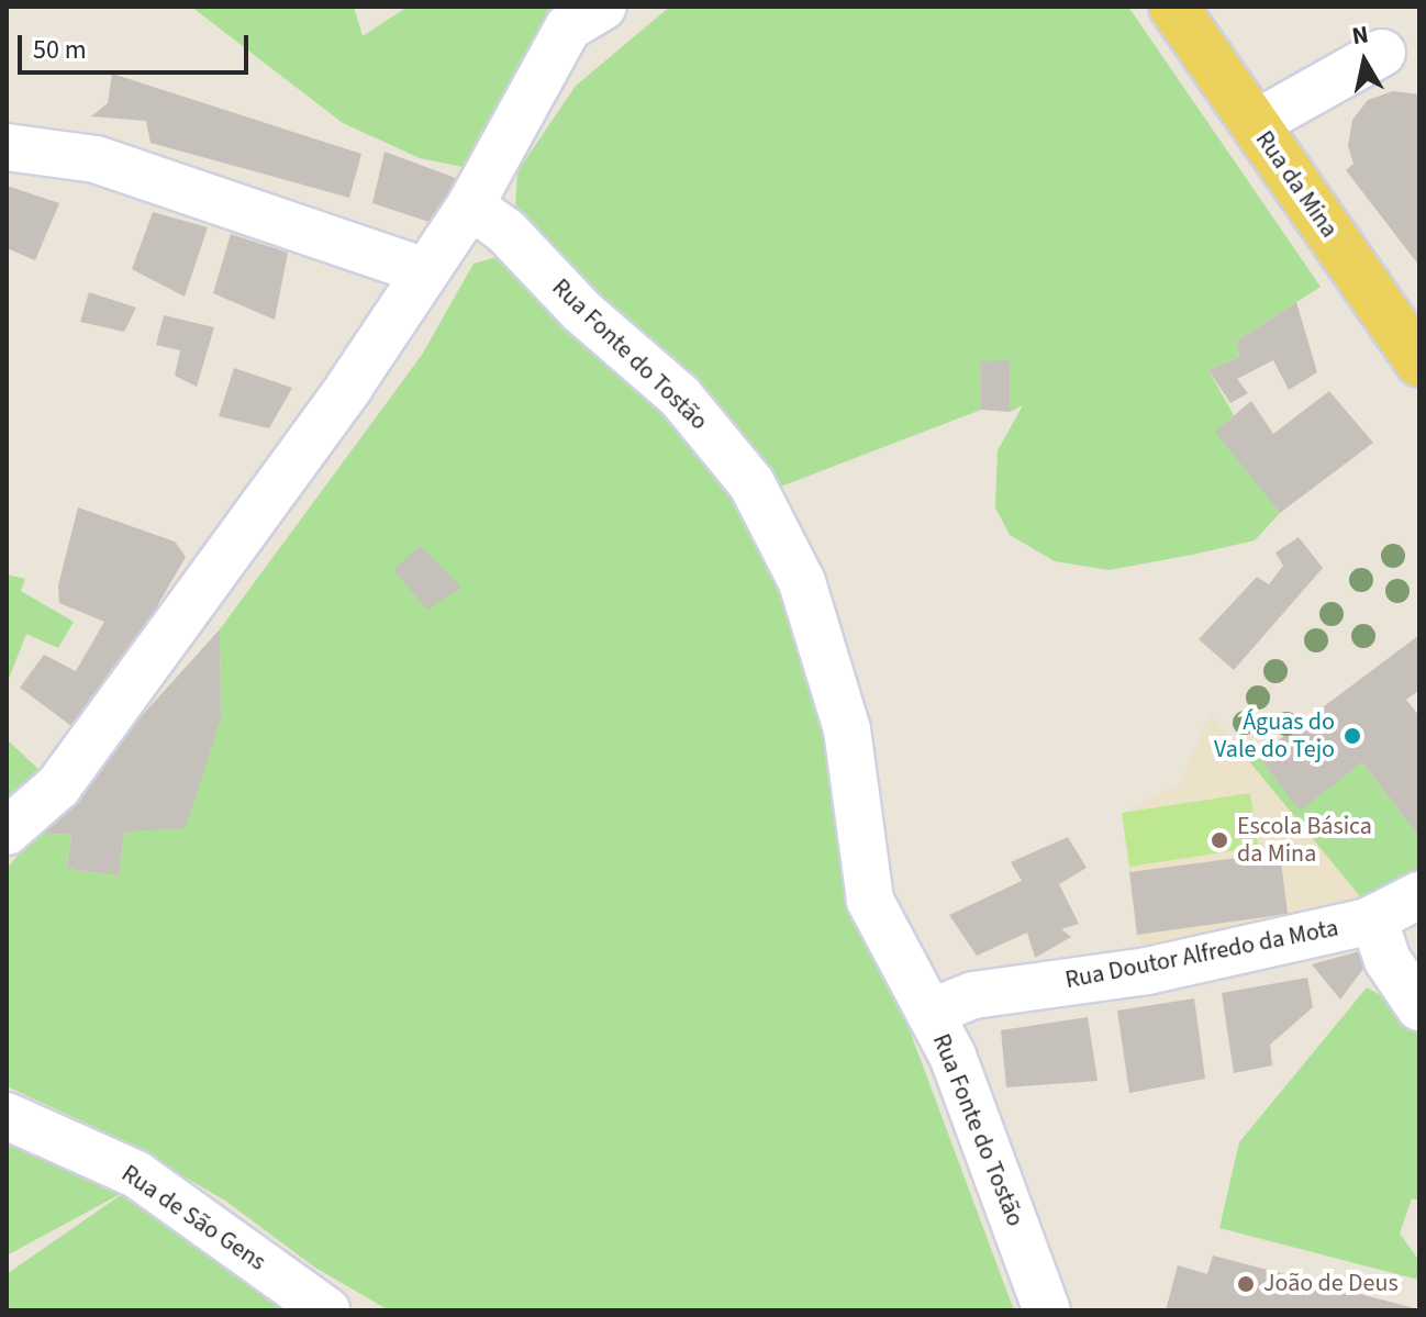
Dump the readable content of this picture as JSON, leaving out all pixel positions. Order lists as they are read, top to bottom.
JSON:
{
  "streets": {
    "main road": ["Rua da Mina"],
    "street": ["Rua Fonte do Tostão", "Rua Doutor Alfredo da Mota", "Rua de São Gens"]
  },
  "crossings": [
    ["Rua Fonte do Tostão", "Rua Doutor Alfredo da Mota"]
  ],
  "places": ["Águas do Vale do Tejo", "Escola Básica da Mina", "João de Deus"],
  "scale_bar": "50 m",
  "north": "top"
}
